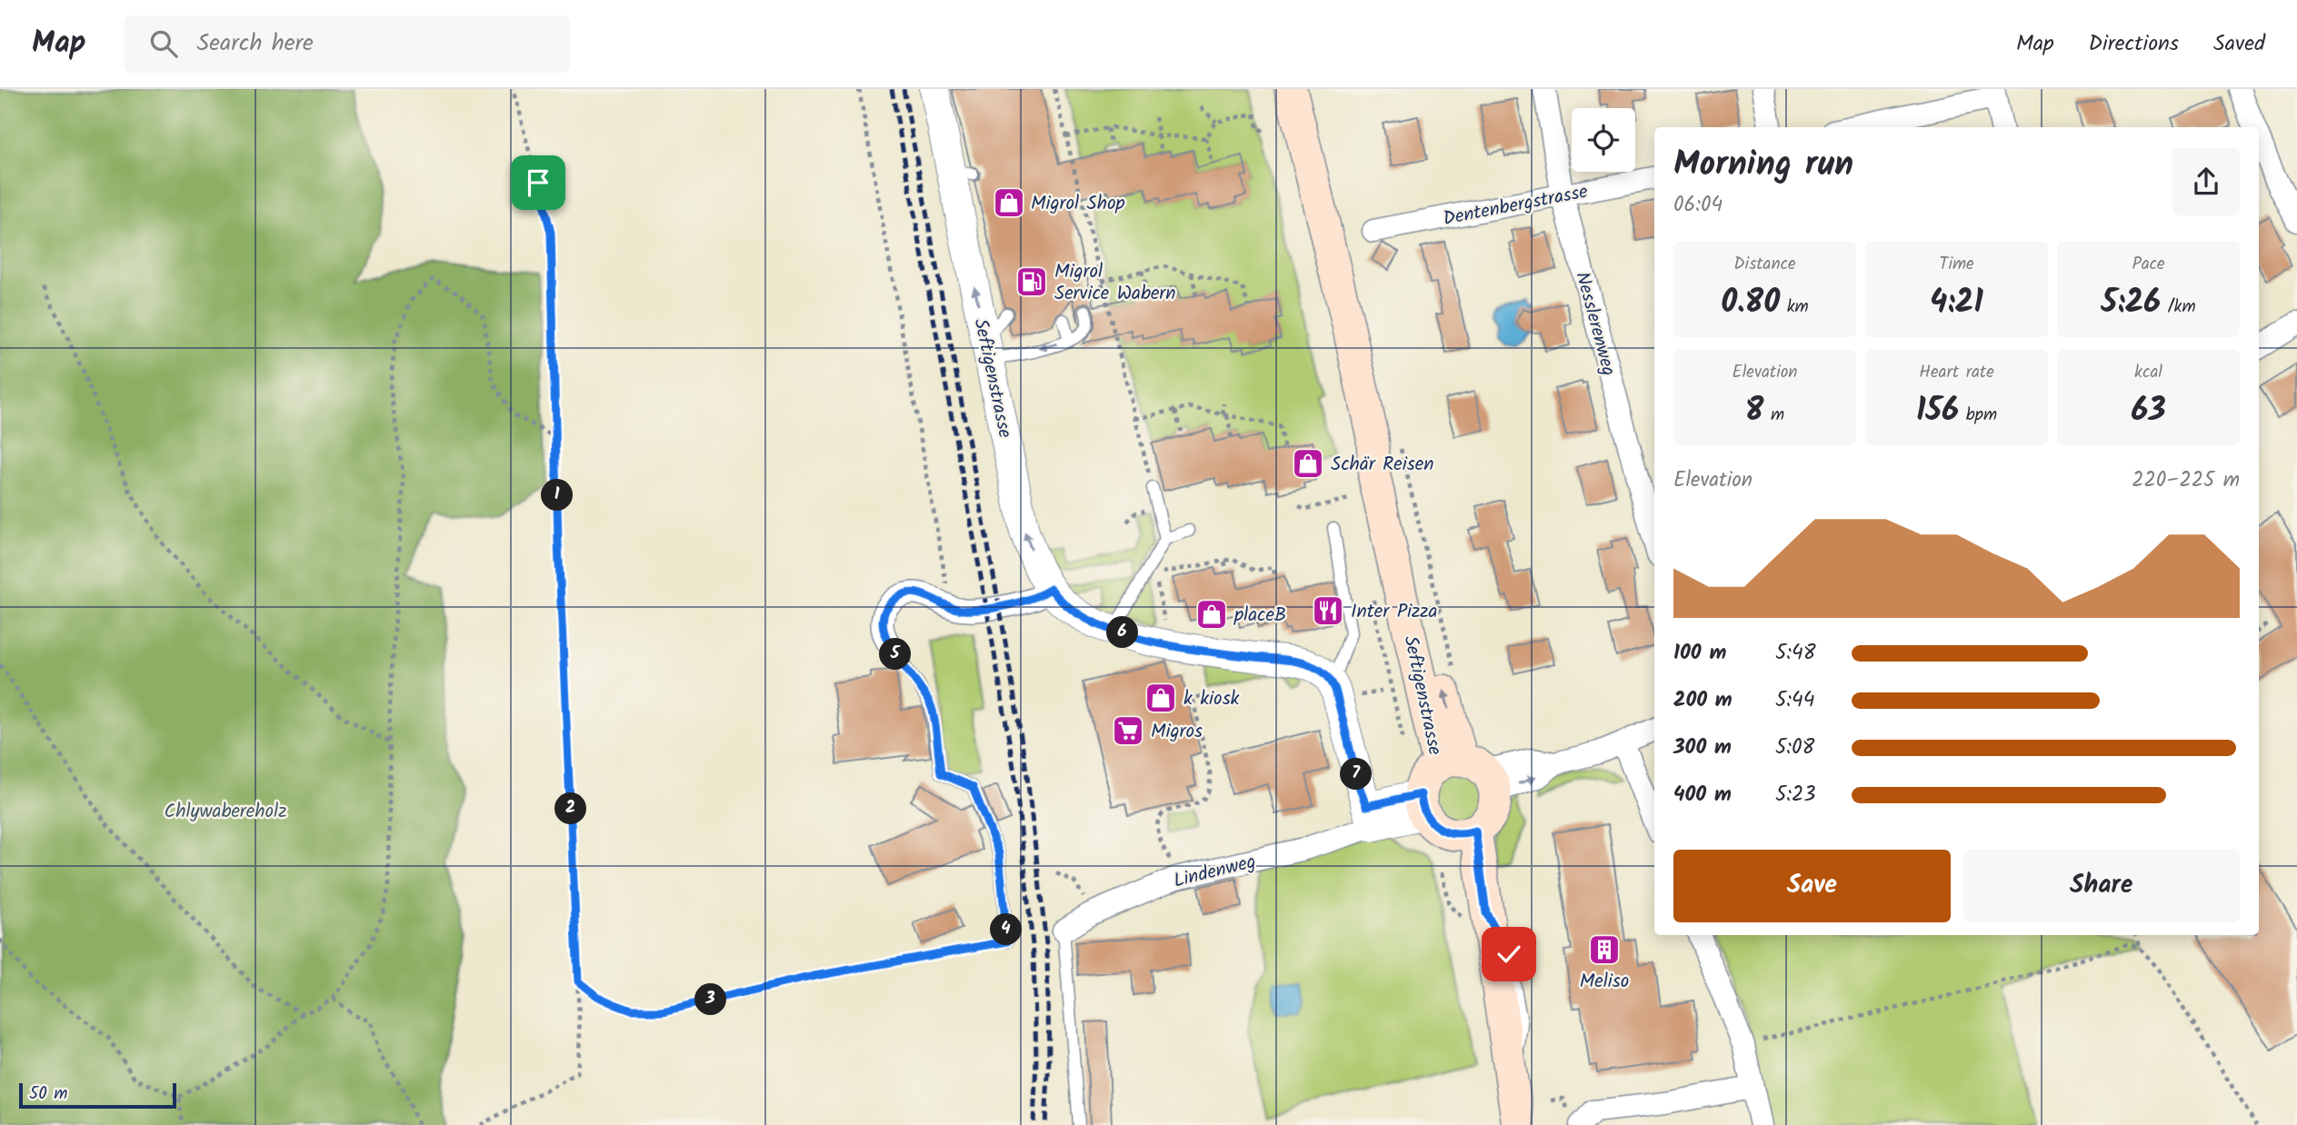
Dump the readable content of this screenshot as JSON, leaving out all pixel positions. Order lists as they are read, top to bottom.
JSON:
{
  "streets": {
    "main road": ["Seftigenstrasse"],
    "street": ["Dentenbergstrasse", "Nesslerenweg", "Lindenweg"]
  },
  "crossings": [
    ["Dentenbergstrasse", "Nesslerenweg"],
    ["Seftigenstrasse", "Lindenweg"]
  ],
  "parks": ["Chlywabereholz"],
  "places": {
    "shop": [
      "Migrol Shop",
      "Schär Reisen",
      "placeB",
      "k kiosk"
    ],
    "fuel station": ["Migrol Service Wabern"],
    "restaurant": ["Inter Pizza"],
    "supermarket": ["Migros"],
    "building": ["Meliso"]
  },
  "scale_bar": "50 m",
  "page": {
    "header": "Map",
    "search": "Search here",
    "nav": ["Map", "Directions", "Saved"],
    "heading": ["Morning run", "06:04"],
    "stats": [
      ["Distance", "0.80 km"],
      ["Time", "4:21"],
      ["Pace", "5:26 /km"],
      ["Elevation", "8 m"],
      ["Heart rate", "156 bpm"],
      ["kcal", "63"]
    ],
    "chart": ["Elevation", "220–225 m"],
    "pins": [
      "1",
      "6",
      "5",
      "7",
      "2",
      "4",
      "3"
    ],
    "list": [
      {
        "name": "100 m",
        "note": "5:48"
      },
      {
        "name": "200 m",
        "note": "5:44"
      },
      {
        "name": "300 m",
        "note": "5:08"
      },
      {
        "name": "400 m",
        "note": "5:23"
      }
    ],
    "buttons": ["Save", "Share"],
    "scale": "50 m"
  }
}
